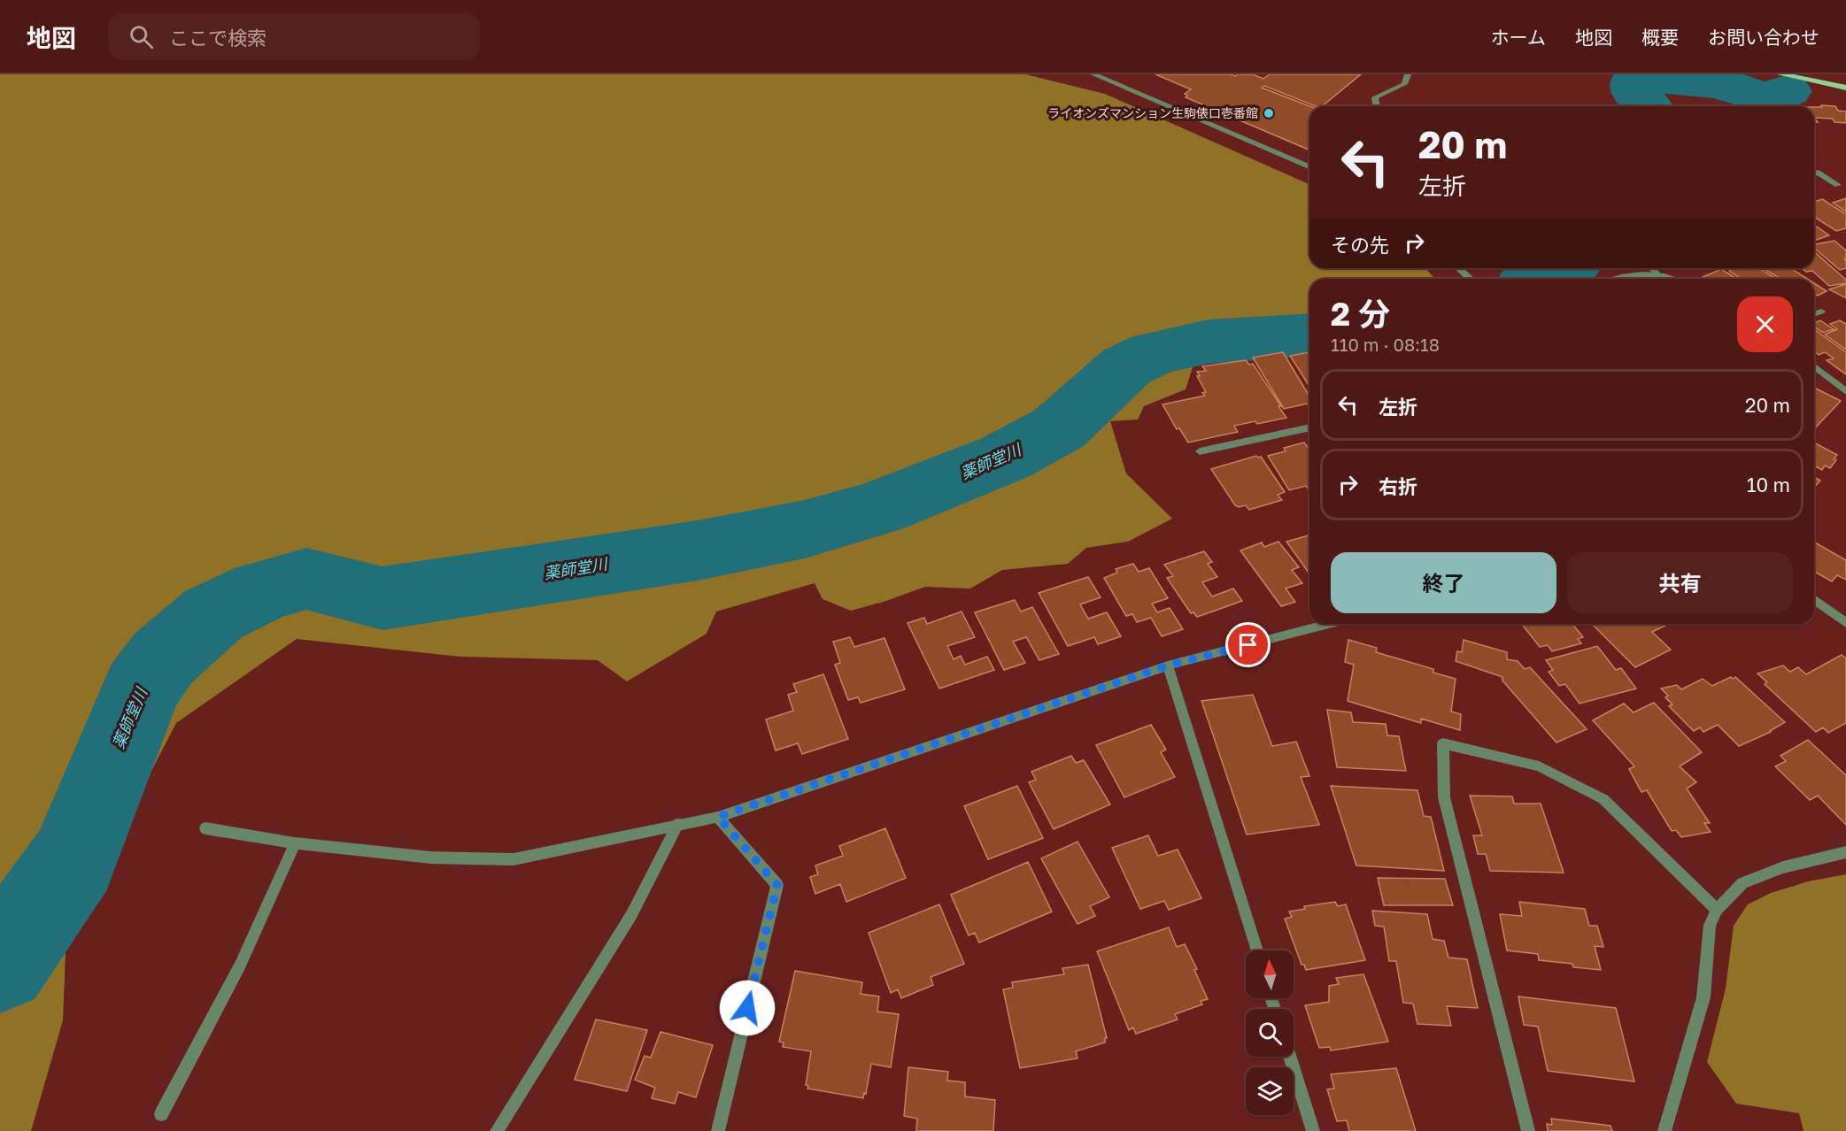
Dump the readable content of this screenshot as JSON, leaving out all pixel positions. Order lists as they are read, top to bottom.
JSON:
{
  "water": ["薬師堂川"],
  "places": ["ライオンズマンション生駒俵口壱番館"],
  "north": "top",
  "page": {
    "header": "地図",
    "search": "ここで検索",
    "nav": [
      "ホーム",
      "地図",
      "概要",
      "お問い合わせ"
    ],
    "turn": ["20 m", "左折"],
    "then": "その先",
    "heading": ["2 分", "110 m · 08:18"],
    "list": [
      {
        "name": "左折",
        "value": "20 m"
      },
      {
        "name": "右折",
        "value": "10 m"
      }
    ],
    "buttons": ["終了", "共有"]
  }
}
